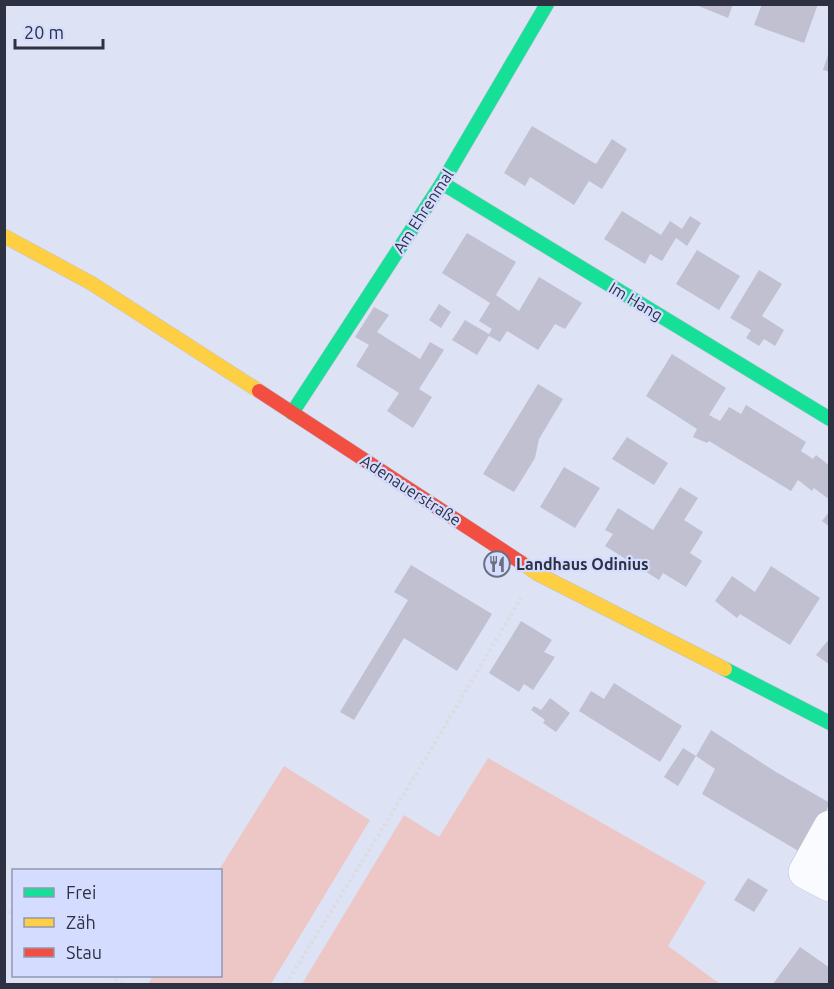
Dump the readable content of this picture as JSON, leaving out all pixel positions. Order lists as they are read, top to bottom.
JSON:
{
  "streets": {
    "street": ["Am Ehrenmal", "Im Hang", "Adenauerstraße"]
  },
  "crossings": [
    ["Am Ehrenmal", "Im Hang"],
    ["Am Ehrenmal", "Adenauerstraße"]
  ],
  "places": {
    "restaurant": ["Landhaus Odinius"]
  },
  "legend": ["Frei", "Zäh", "Stau"],
  "scale_bar": "20 m"
}
